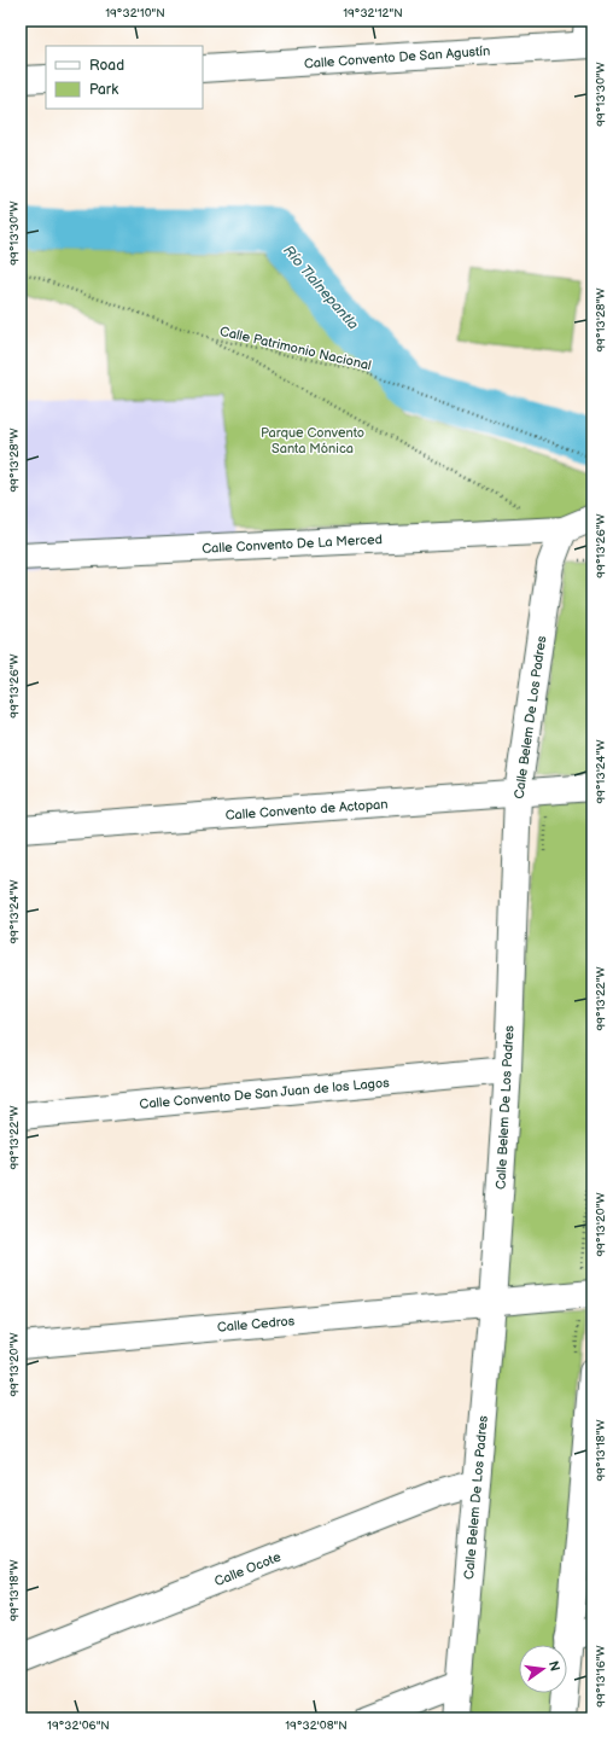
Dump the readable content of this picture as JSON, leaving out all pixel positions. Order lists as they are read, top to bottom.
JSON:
{
  "streets": {
    "street": [
      "Calle Convento De San Agustín",
      "Calle Convento De La Merced",
      "Calle Belem De Los Padres",
      "Calle Convento de Actopan",
      "Calle Convento De San Juan de los Lagos",
      "Calle Cedros",
      "Calle Ocote"
    ],
    "path": ["Calle Patrimonio Nacional"]
  },
  "crossings": [
    ["Calle Convento De La Merced", "Calle Belem De Los Padres"],
    ["Calle Belem De Los Padres", "Calle Convento de Actopan"],
    ["Calle Belem De Los Padres", "Calle Convento De San Juan de los Lagos"],
    ["Calle Belem De Los Padres", "Calle Cedros"],
    ["Calle Belem De Los Padres", "Calle Ocote"]
  ],
  "water": ["Río Tlalnepantla"],
  "parks": ["Parque Convento Santa Mónica"],
  "legend": ["Road", "Park"],
  "north": "right",
  "coordinates": [
    "19°32'10\"N",
    "19°32'12\"N",
    "99°13'30\"W",
    "99°13'28\"W",
    "99°13'26\"W",
    "99°13'24\"W",
    "99°13'22\"W",
    "99°13'20\"W",
    "99°13'18\"W",
    "99°13'16\"W",
    "19°32'06\"N",
    "19°32'08\"N"
  ]
}
